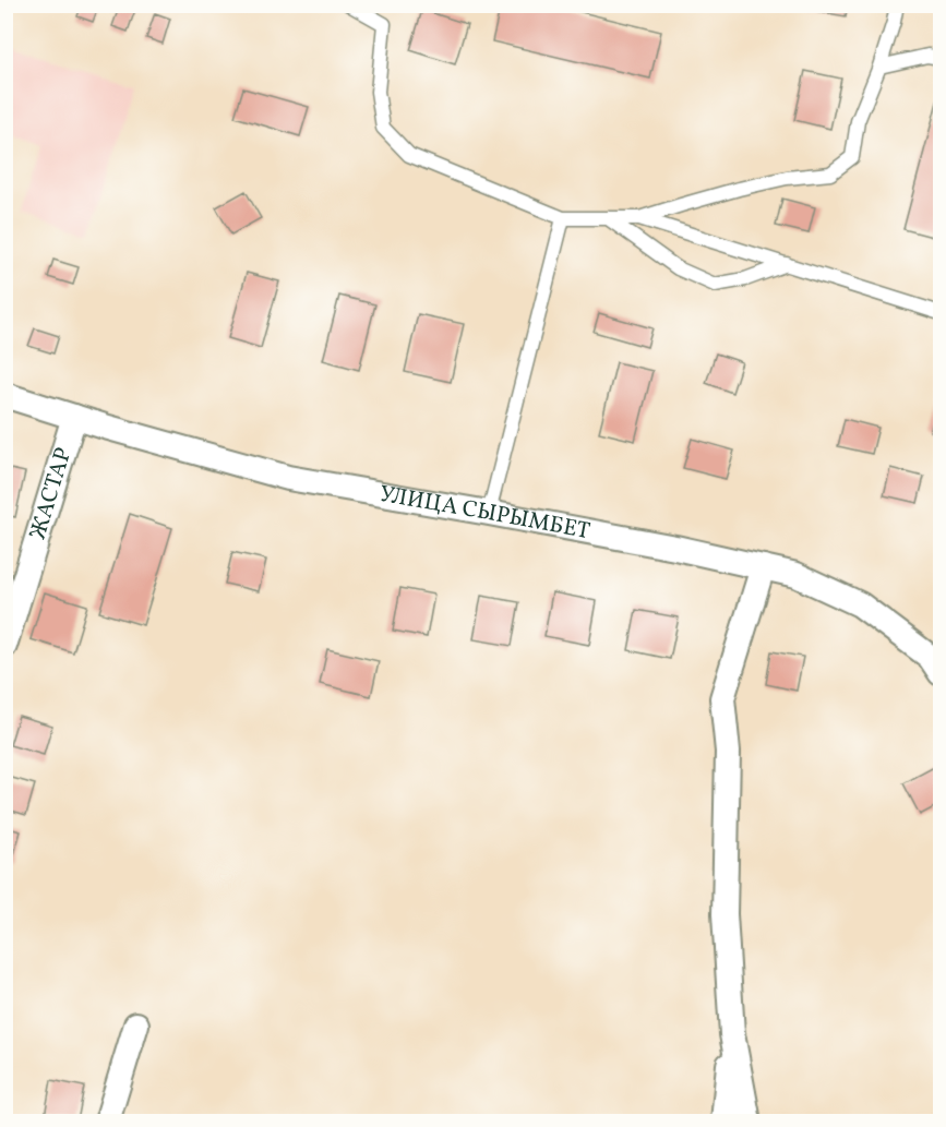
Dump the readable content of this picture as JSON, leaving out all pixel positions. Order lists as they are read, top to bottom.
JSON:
{
  "streets": {
    "street": ["ЖАСТАР", "УЛИЦА СЫРЫМБЕТ"]
  },
  "crossings": [
    ["ЖАСТАР", "УЛИЦА СЫРЫМБЕТ"]
  ]
}
